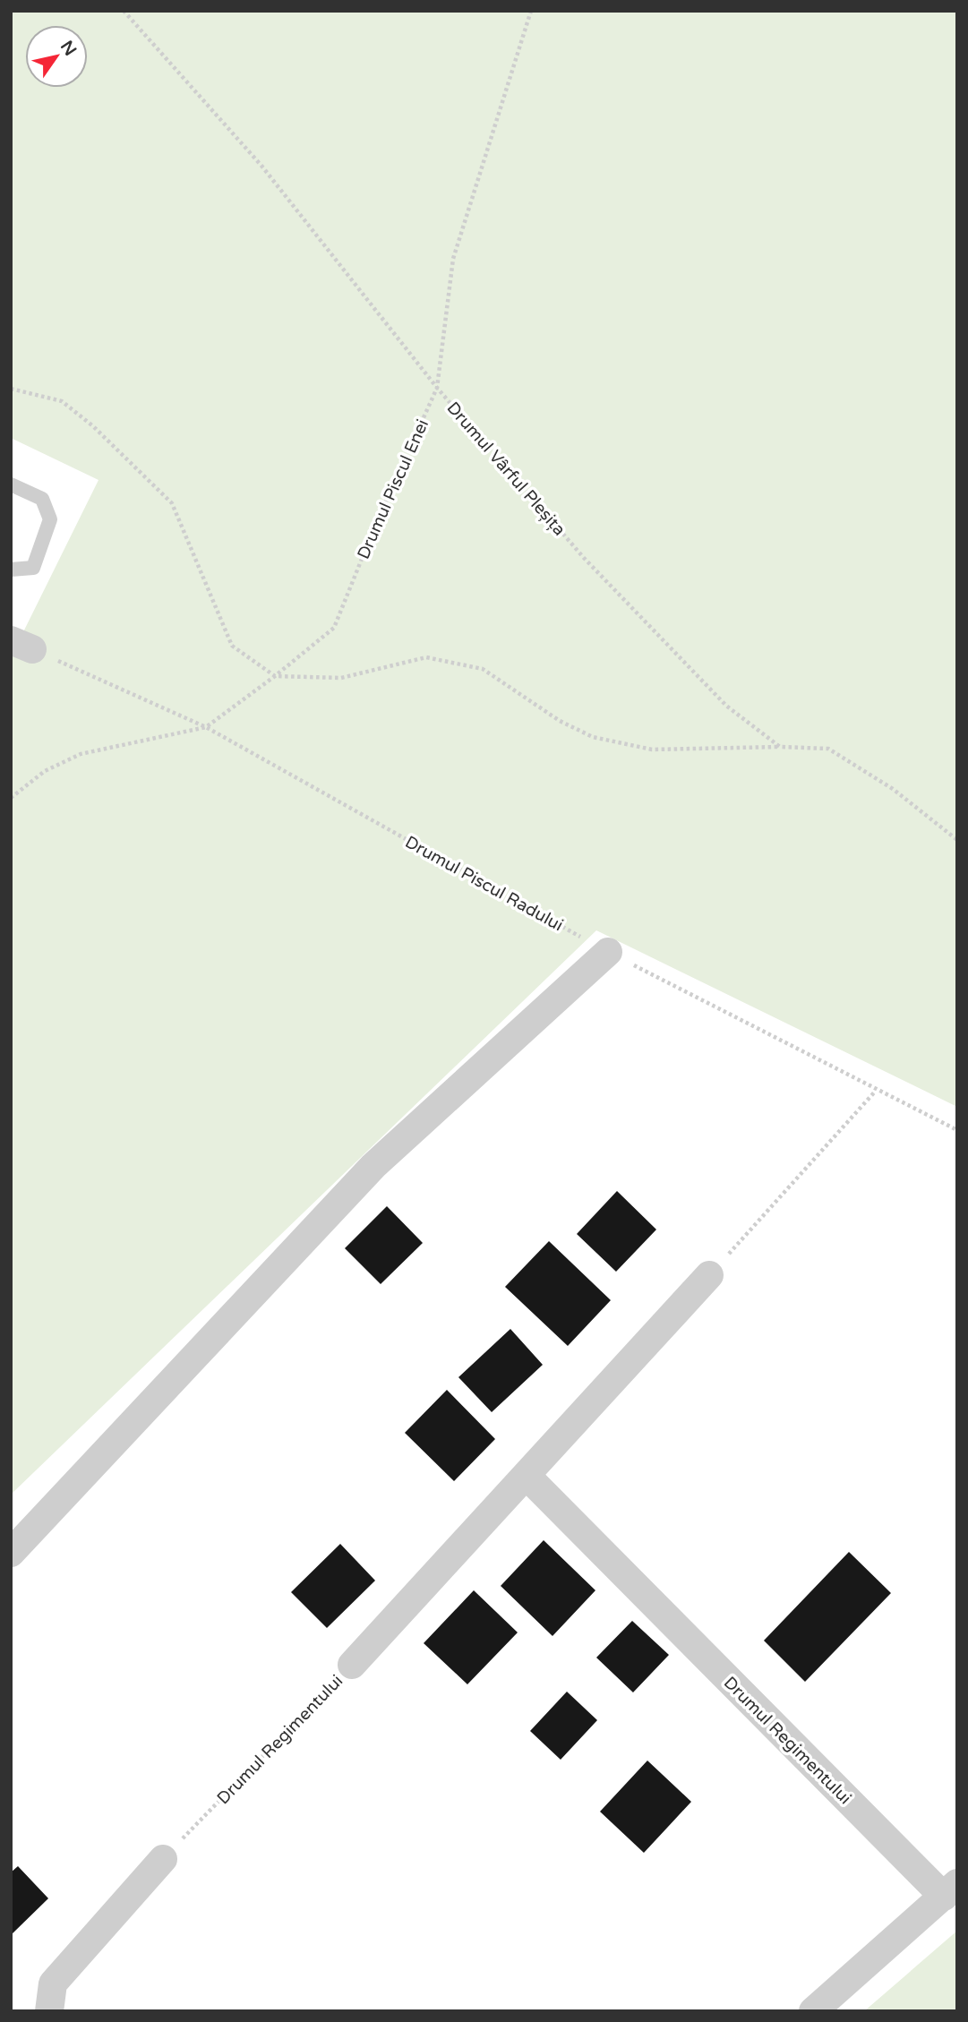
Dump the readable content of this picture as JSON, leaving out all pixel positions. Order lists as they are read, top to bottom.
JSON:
{
  "streets": {
    "street": ["Drumul Regimentului"],
    "path": ["Drumul Vârful Pleșița", "Drumul Piscul Enei", "Drumul Piscul Radului"]
  },
  "crossings": [
    ["Drumul Vârful Pleșița", "Drumul Piscul Enei"],
    ["Drumul Piscul Enei", "Drumul Piscul Radului"]
  ],
  "north": "top right"
}
